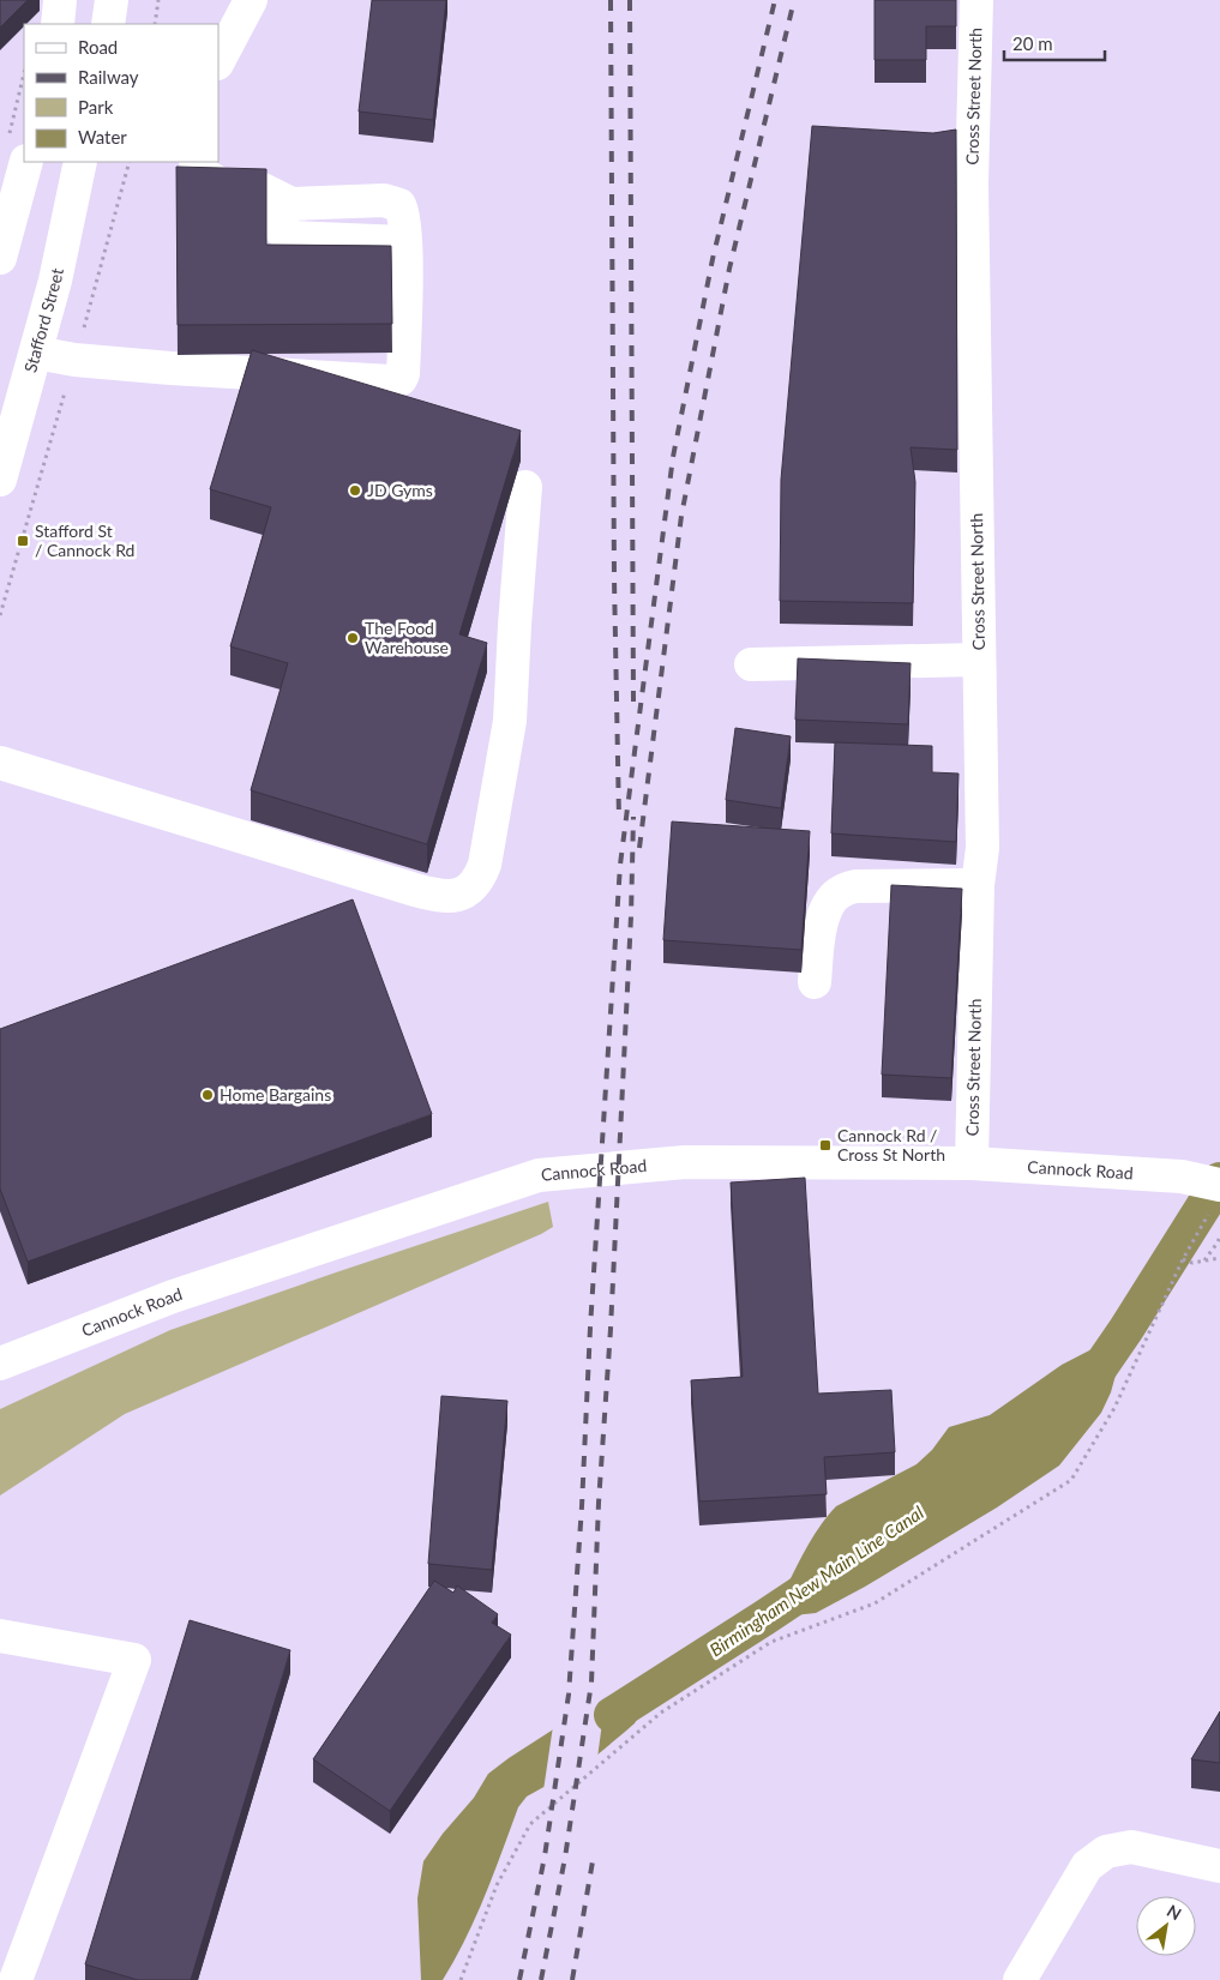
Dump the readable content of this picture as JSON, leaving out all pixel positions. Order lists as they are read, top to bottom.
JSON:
{
  "streets": {
    "main road": ["Cross Street North", "Stafford Street", "Cannock Road"]
  },
  "crossings": [
    ["Cross Street North", "Cannock Road"]
  ],
  "water": ["Birmingham New Main Line Canal"],
  "places": {
    "other": ["JD Gyms", "The Food Warehouse", "Home Bargains"],
    "transit": ["Stafford St / Cannock Rd", "Cannock Rd / Cross St North"]
  },
  "legend": [
    "Road",
    "Railway",
    "Park",
    "Water"
  ],
  "scale_bar": "20 m",
  "north": "top right"
}
